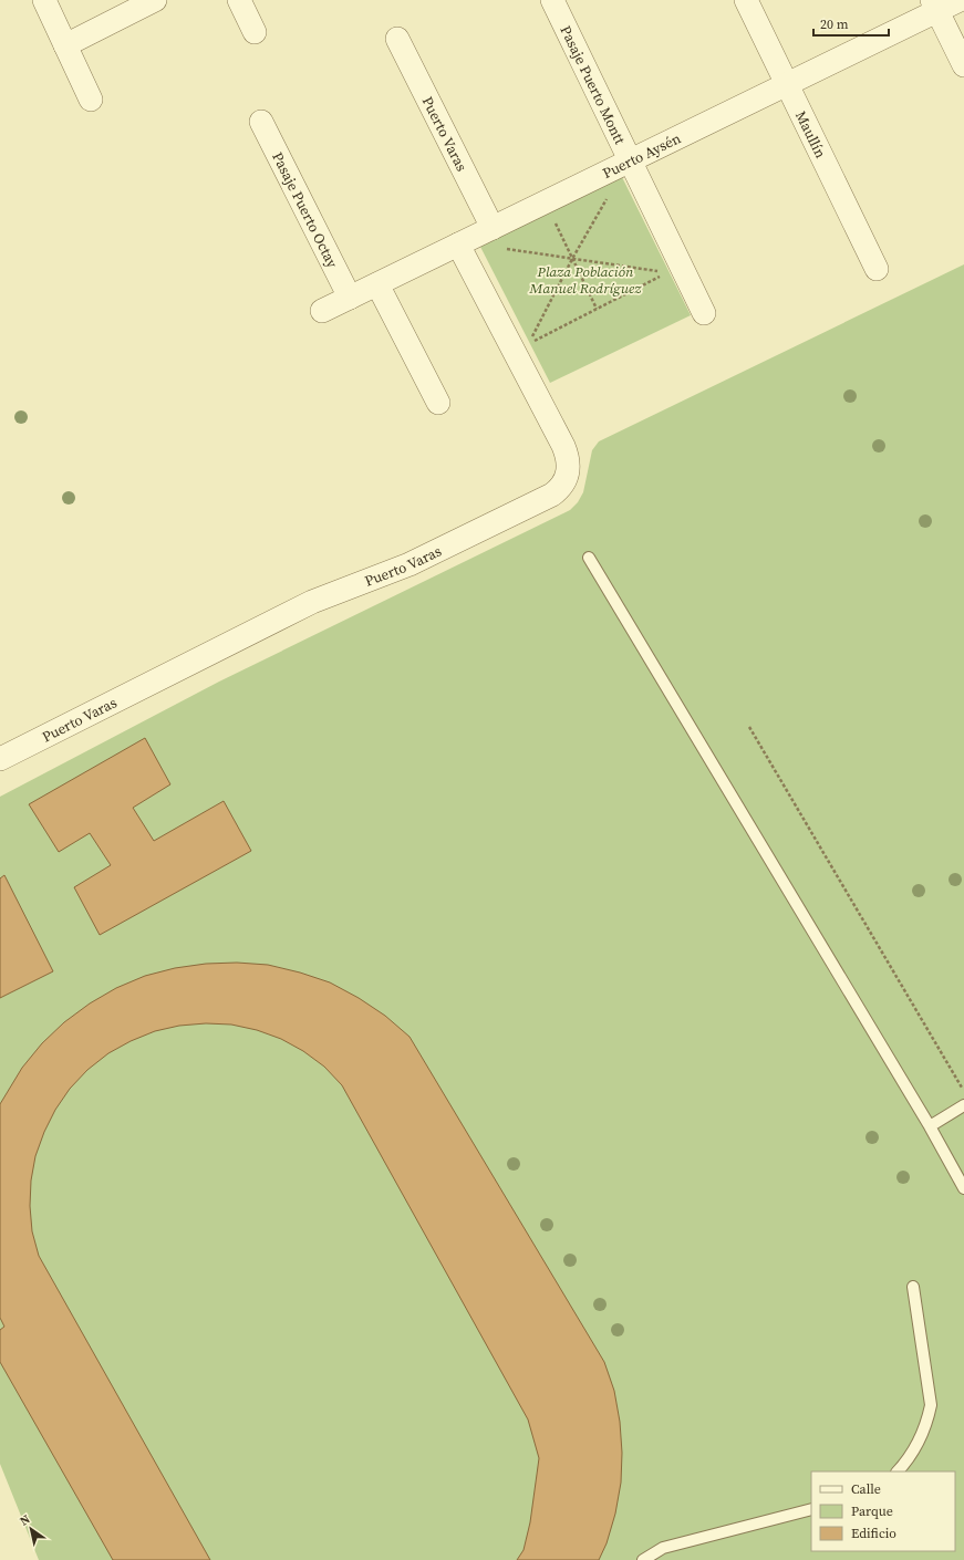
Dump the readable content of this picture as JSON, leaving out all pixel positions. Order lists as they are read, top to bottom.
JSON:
{
  "streets": {
    "street": [
      "Pasaje Puerto Montt",
      "Puerto Varas",
      "Maullín",
      "Puerto Aysén",
      "Pasaje Puerto Octay"
    ]
  },
  "crossings": [
    ["Pasaje Puerto Montt", "Puerto Aysén"],
    ["Puerto Varas", "Puerto Aysén"],
    ["Maullín", "Puerto Aysén"],
    ["Puerto Aysén", "Pasaje Puerto Octay"]
  ],
  "parks": ["Plaza Población Manuel Rodríguez"],
  "legend": ["Calle", "Parque", "Edificio"],
  "scale_bar": "20 m",
  "north": "top left"
}
